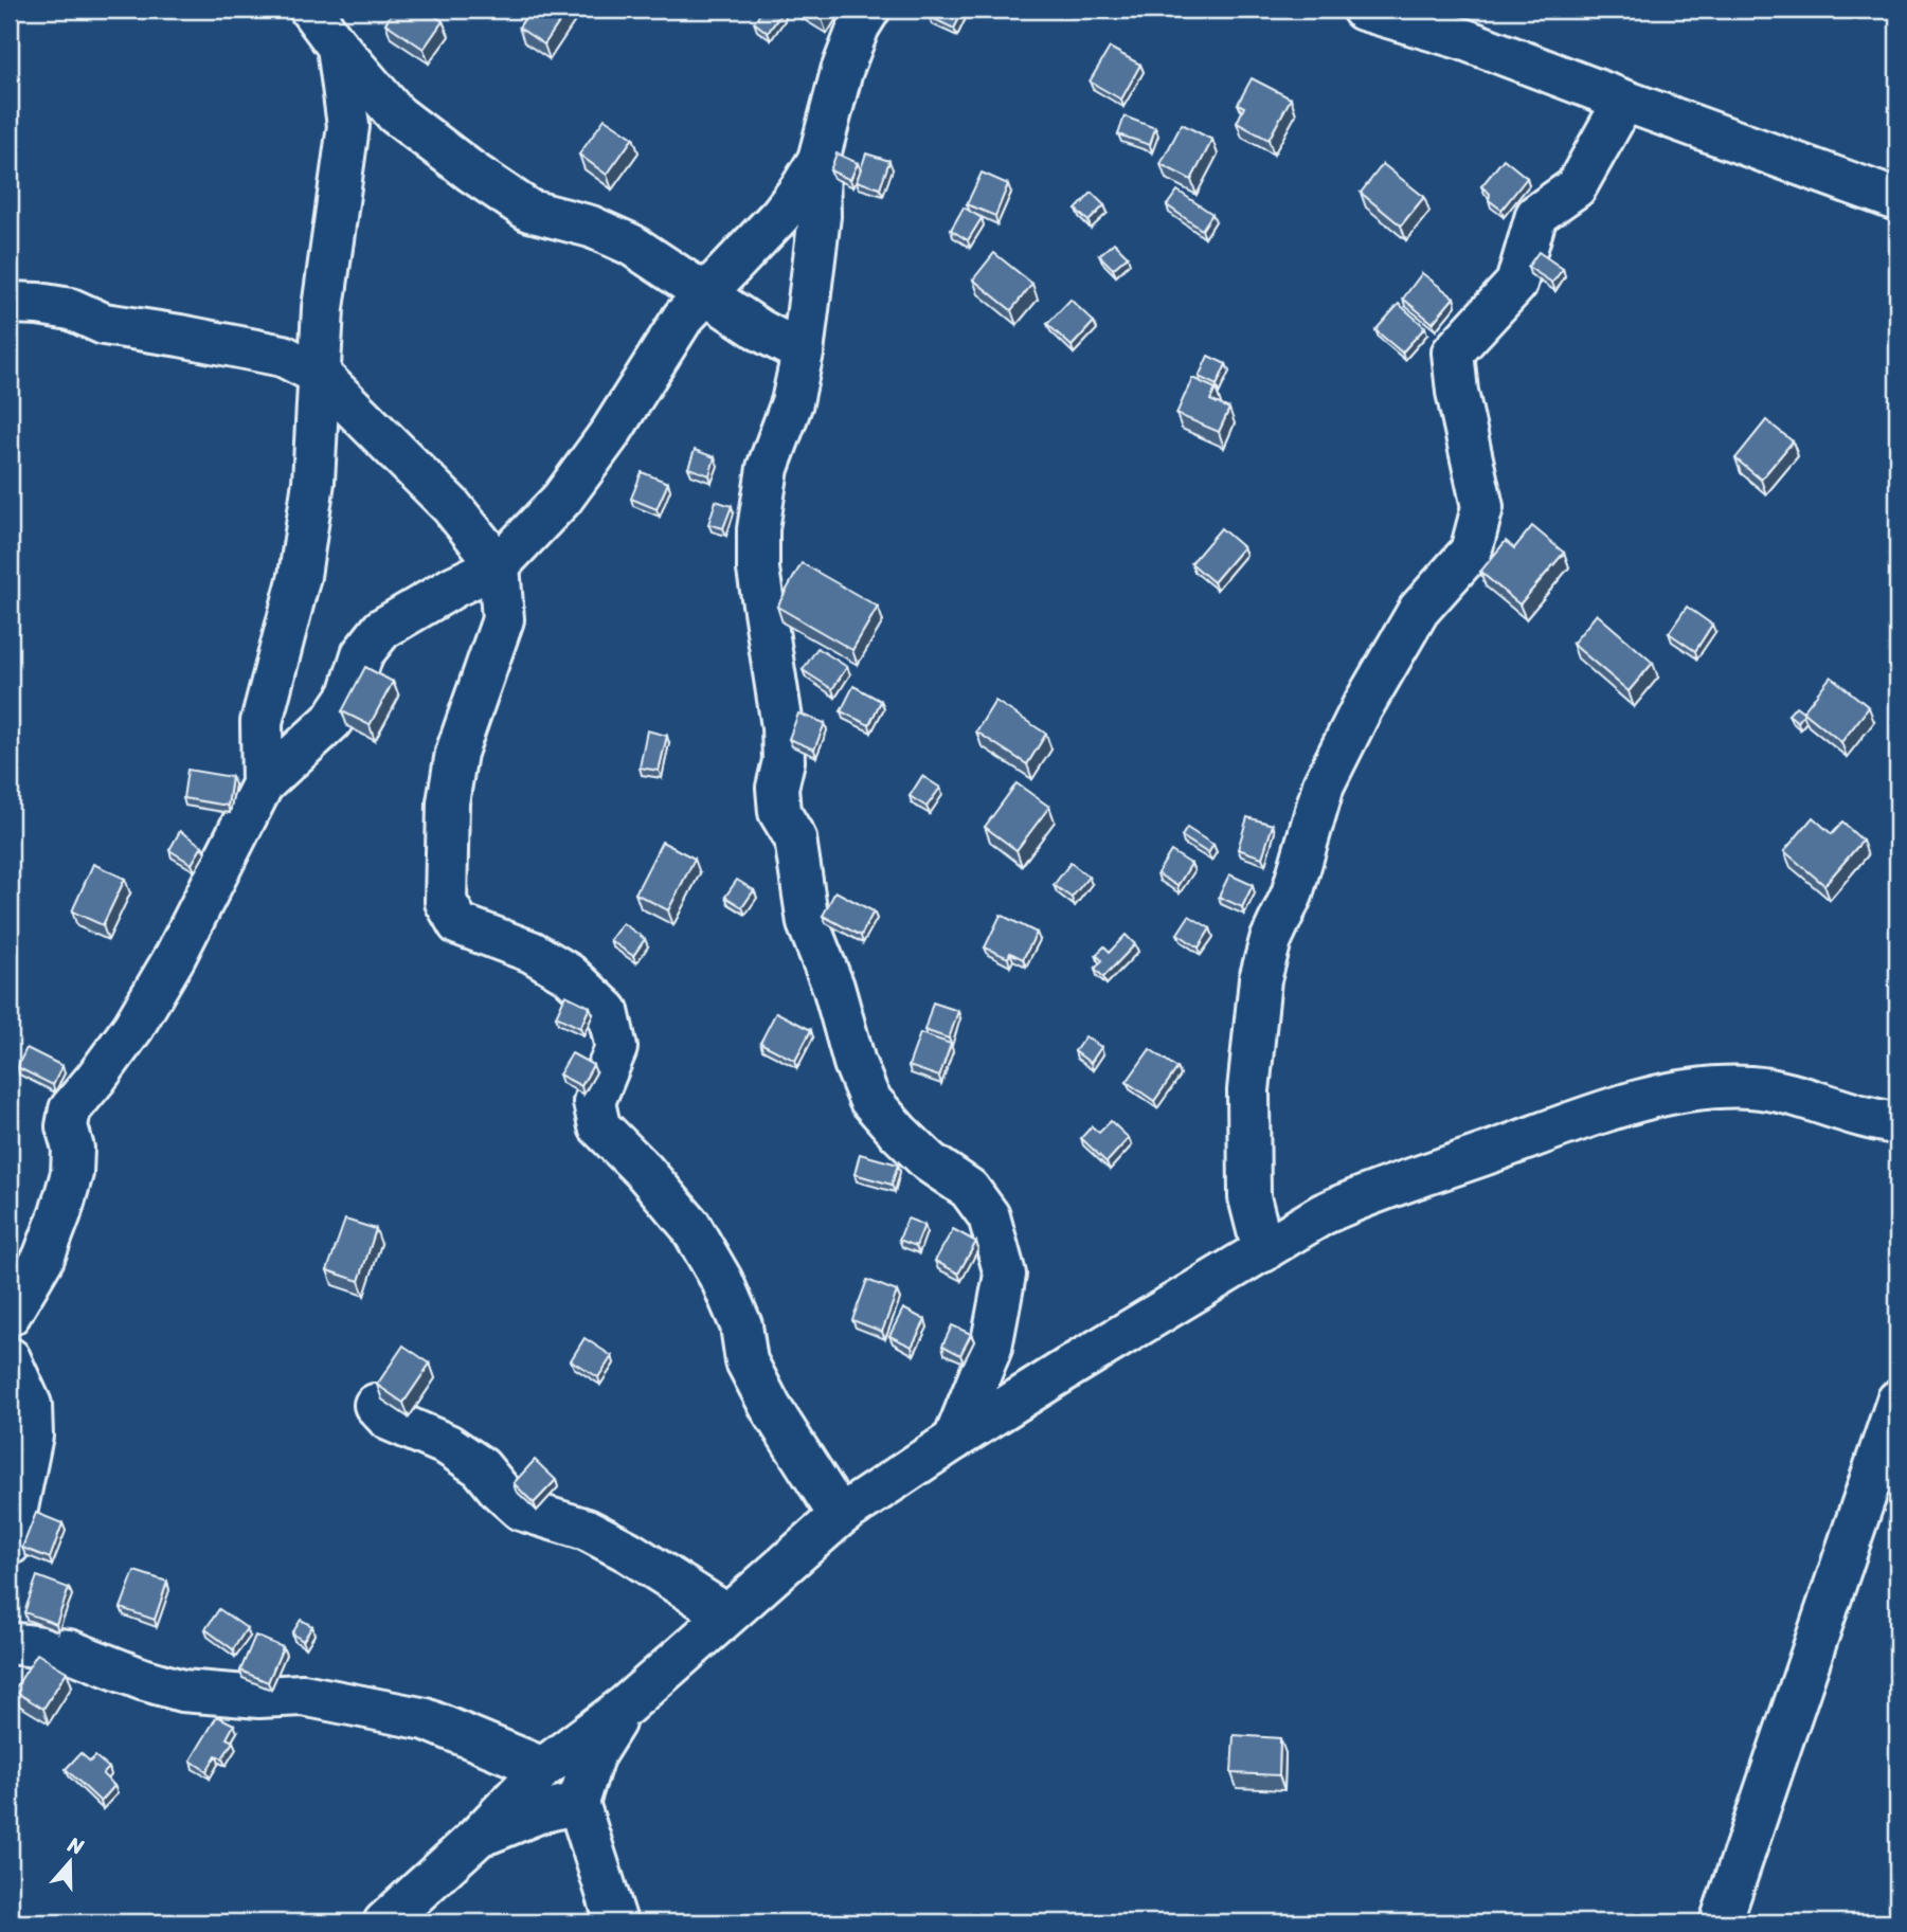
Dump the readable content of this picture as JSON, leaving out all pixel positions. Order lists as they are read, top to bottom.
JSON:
{
  "north": "top"
}
